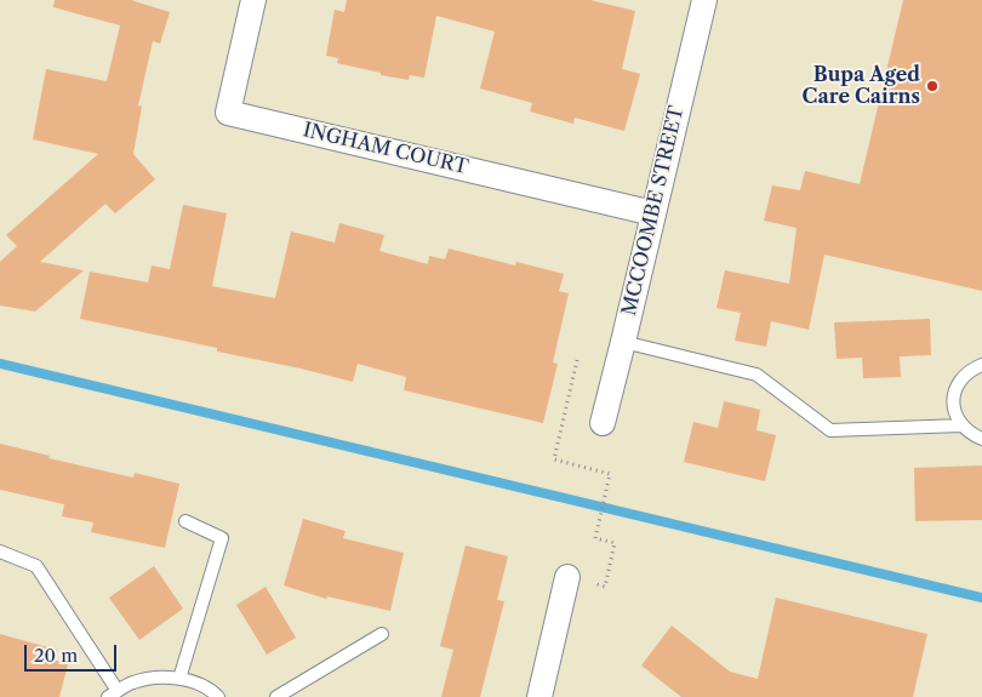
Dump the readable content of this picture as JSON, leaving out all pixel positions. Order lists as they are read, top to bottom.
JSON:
{
  "streets": {
    "street": ["INGHAM COURT", "MCCOOMBE STREET"]
  },
  "crossings": [
    ["INGHAM COURT", "MCCOOMBE STREET"]
  ],
  "places": ["Bupa Aged Care Cairns"],
  "scale_bar": "20 m"
}
